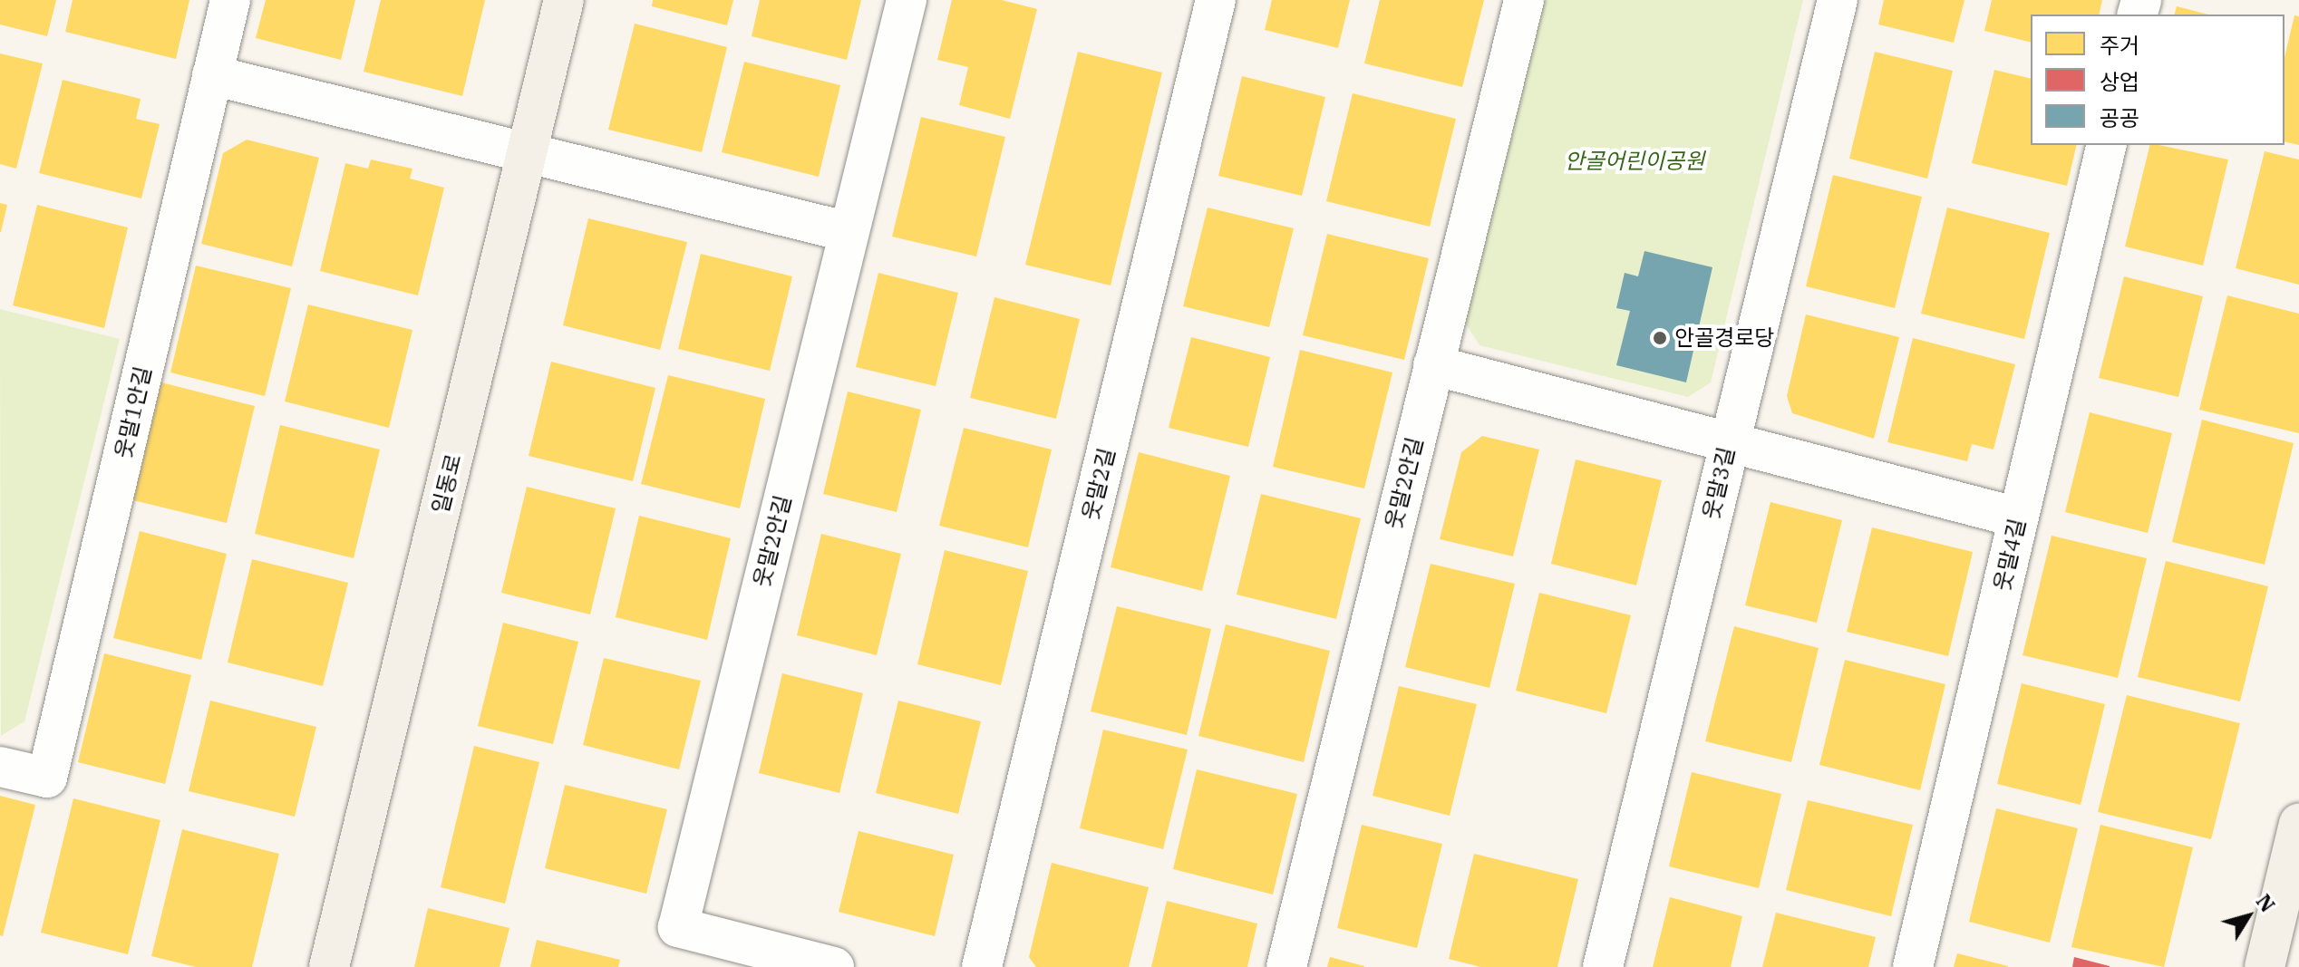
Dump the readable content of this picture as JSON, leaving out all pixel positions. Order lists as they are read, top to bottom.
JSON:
{
  "streets": {
    "street": [
      "웃말1안길",
      "웃말2안길",
      "웃말3길",
      "일동로",
      "웃말2길",
      "웃말4길"
    ]
  },
  "parks": ["안골어린이공원"],
  "places": ["안골경로당"],
  "legend": ["주거", "상업", "공공"],
  "north": "top right"
}
